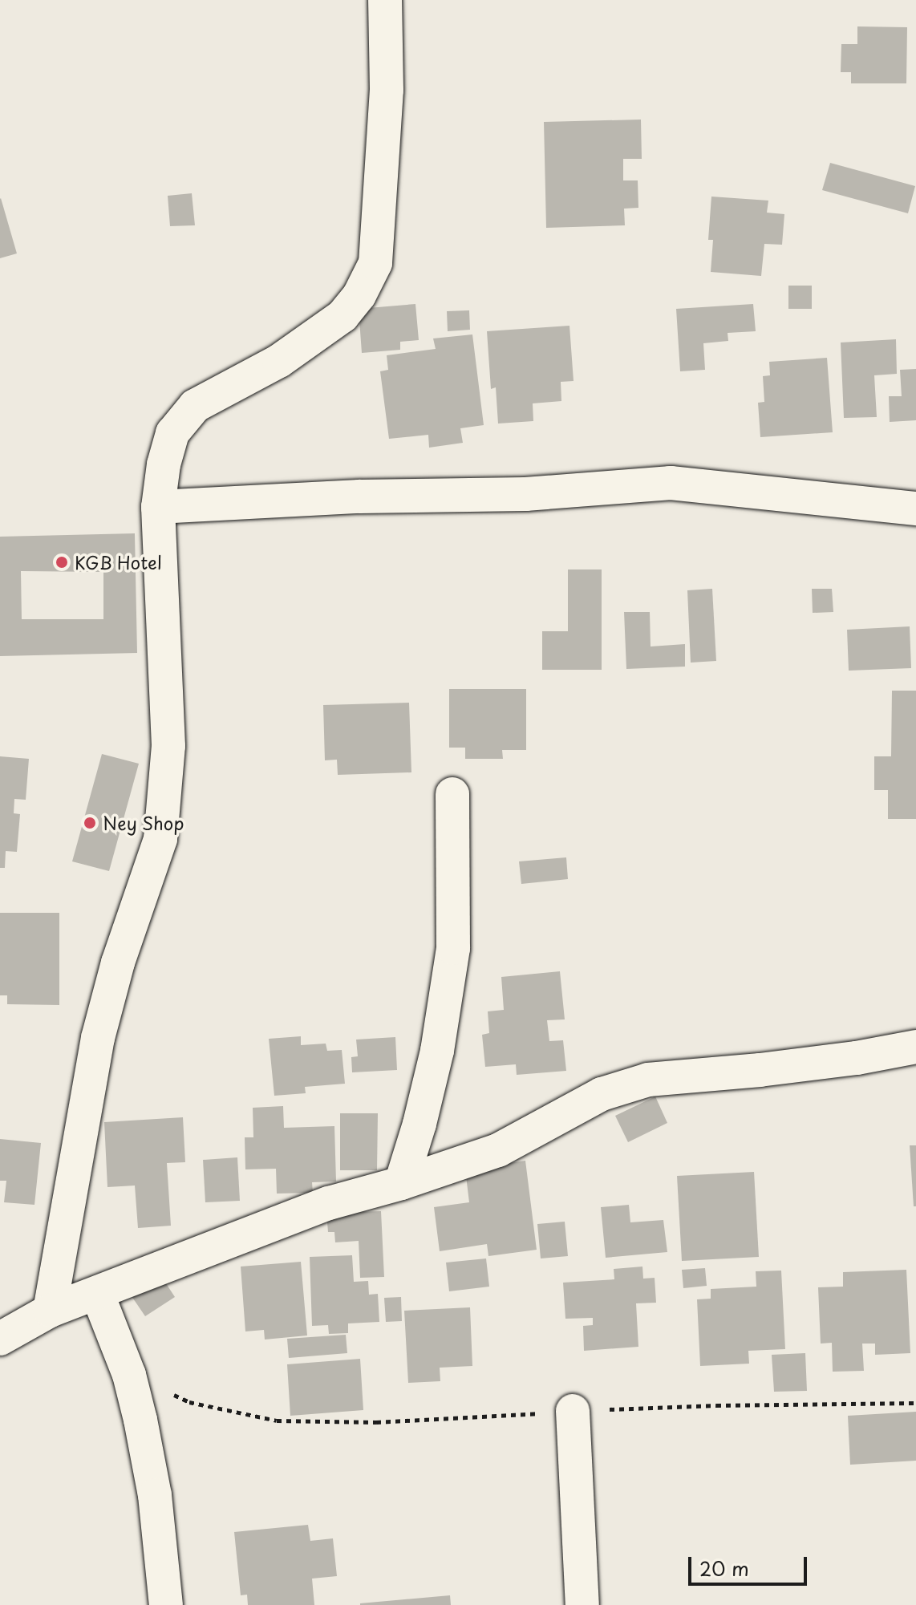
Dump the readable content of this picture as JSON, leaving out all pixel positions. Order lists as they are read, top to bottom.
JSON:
{
  "places": ["KGB Hotel", "Ney Shop"],
  "scale_bar": "20 m"
}
